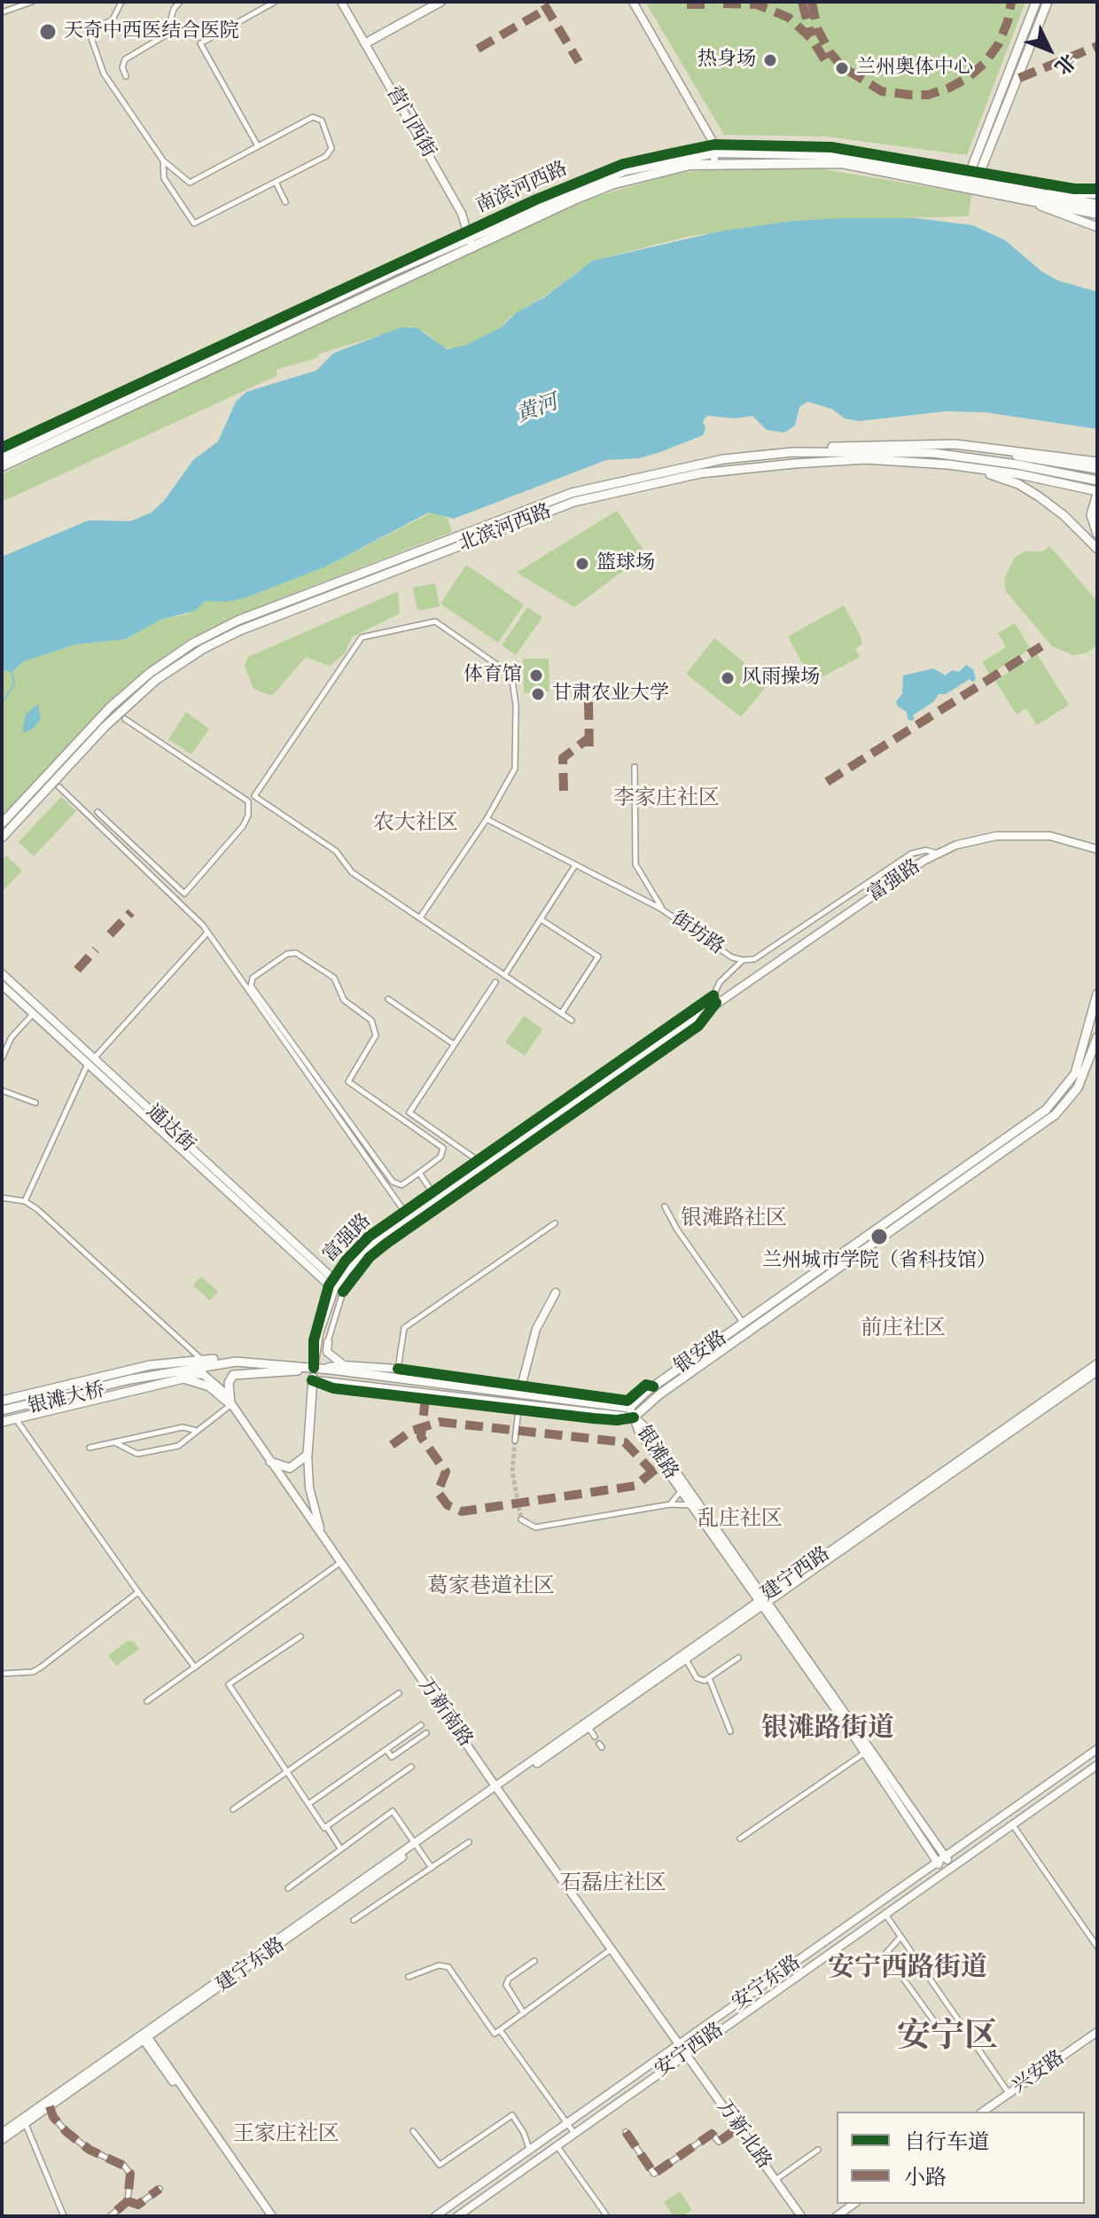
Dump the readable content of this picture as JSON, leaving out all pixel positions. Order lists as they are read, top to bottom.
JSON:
{
  "streets": {
    "highway": ["南滨河西路"],
    "main road": [
      "营门西街",
      "北滨河西路",
      "富强路",
      "通达街",
      "银安路",
      "银滩大桥",
      "银滩路",
      "建宁西路",
      "万新南路",
      "建宁东路",
      "安宁东路",
      "安宁西路",
      "兴安路",
      "万新北路"
    ],
    "street": ["街坊路"]
  },
  "crossings": [
    ["营门西街", "南滨河西路"],
    ["富强路", "街坊路"],
    ["富强路", "通达街"],
    ["银安路", "银滩路"],
    ["银滩路", "建宁西路"],
    ["建宁西路", "万新南路"],
    ["建宁西路", "建宁东路"],
    ["万新南路", "建宁东路"],
    ["万新南路", "安宁东路"],
    ["万新南路", "安宁西路"],
    ["万新南路", "万新北路"],
    ["安宁西路", "万新北路"]
  ],
  "districts": [
    "李家庄社区",
    "农大社区",
    "银滩路社区",
    "前庄社区",
    "乱庄社区",
    "葛家巷道社区",
    "银滩路街道",
    "石磊庄社区",
    "安宁西路街道",
    "安宁区",
    "王家庄社区"
  ],
  "water": ["黄河"],
  "places": [
    "天奇中西医结合医院",
    "热身场",
    "兰州奥体中心",
    "篮球场",
    "体育馆",
    "风雨操场",
    "甘肃农业大学",
    "兰州城市学院（省科技馆）"
  ],
  "legend": ["自行车道", "小路"],
  "north": "bottom right"
}
